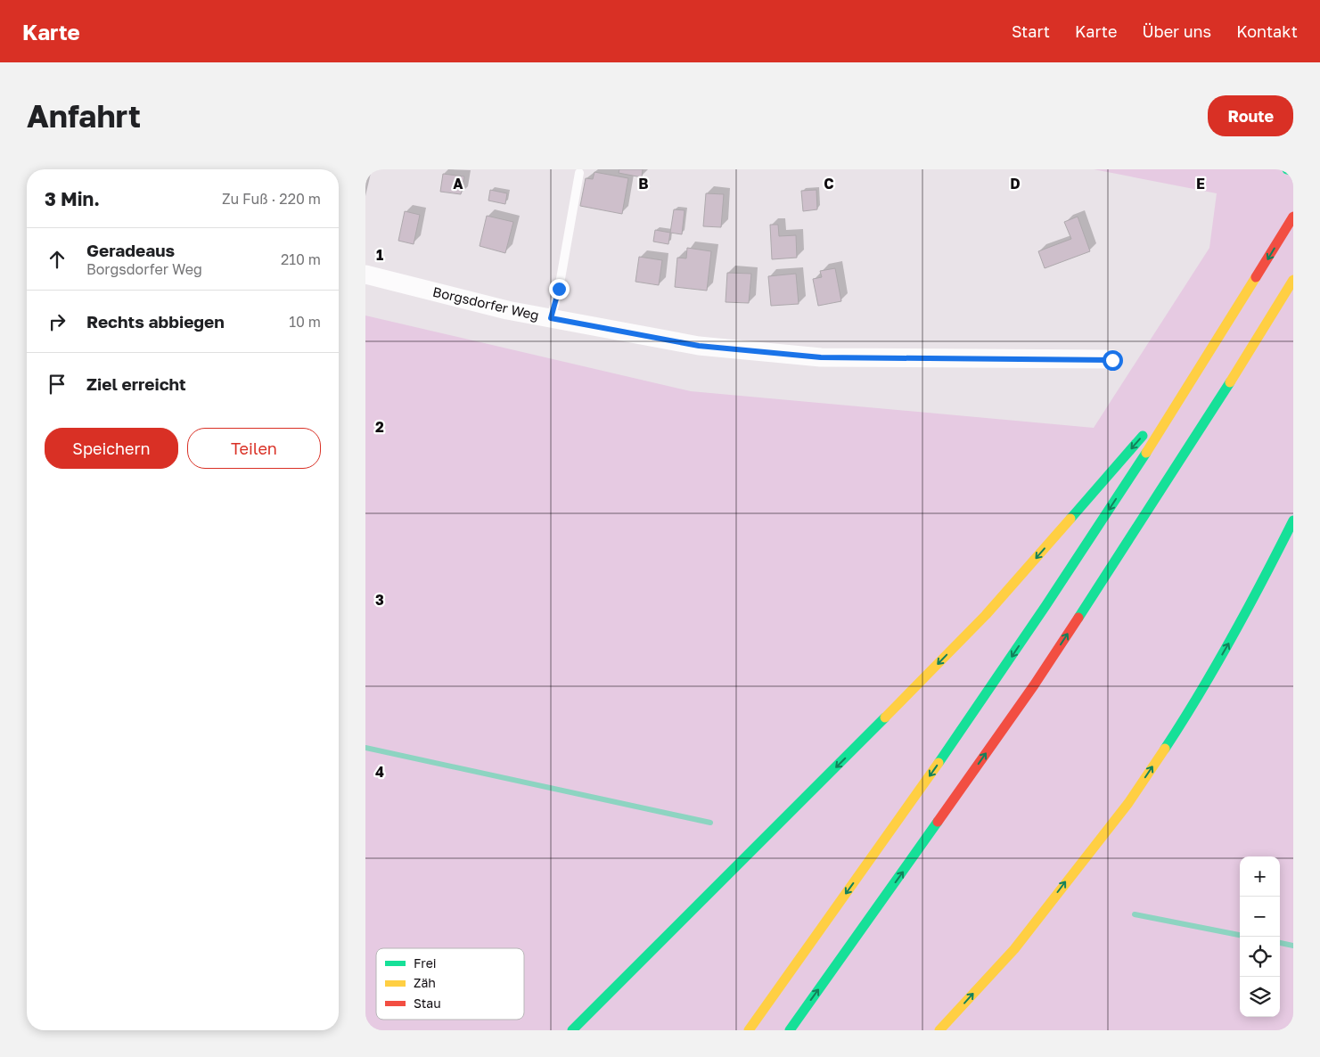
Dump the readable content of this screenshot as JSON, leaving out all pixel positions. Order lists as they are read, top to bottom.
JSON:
{
  "streets": {
    "street": ["Borgsdorfer Weg"]
  },
  "legend": ["Frei", "Zäh", "Stau"],
  "page": {
    "header": "Karte",
    "nav": [
      "Start",
      "Karte",
      "Über uns",
      "Kontakt"
    ],
    "buttons": [
      "Route",
      ["Speichern", "Teilen"]
    ],
    "title": "Anfahrt",
    "heading": ["3 Min.", "Zu Fuß · 220 m"],
    "list": [
      ["Geradeaus", "Borgsdorfer Weg", "210 m"],
      ["Rechts abbiegen", "10 m"],
      "Ziel erreicht"
    ],
    "map_buttons": ["+", "−"]
  },
  "grid": {
    "columns": [
      "A",
      "B",
      "C",
      "D",
      "E"
    ],
    "rows": [
      "1",
      "2",
      "3",
      "4"
    ]
  }
}
